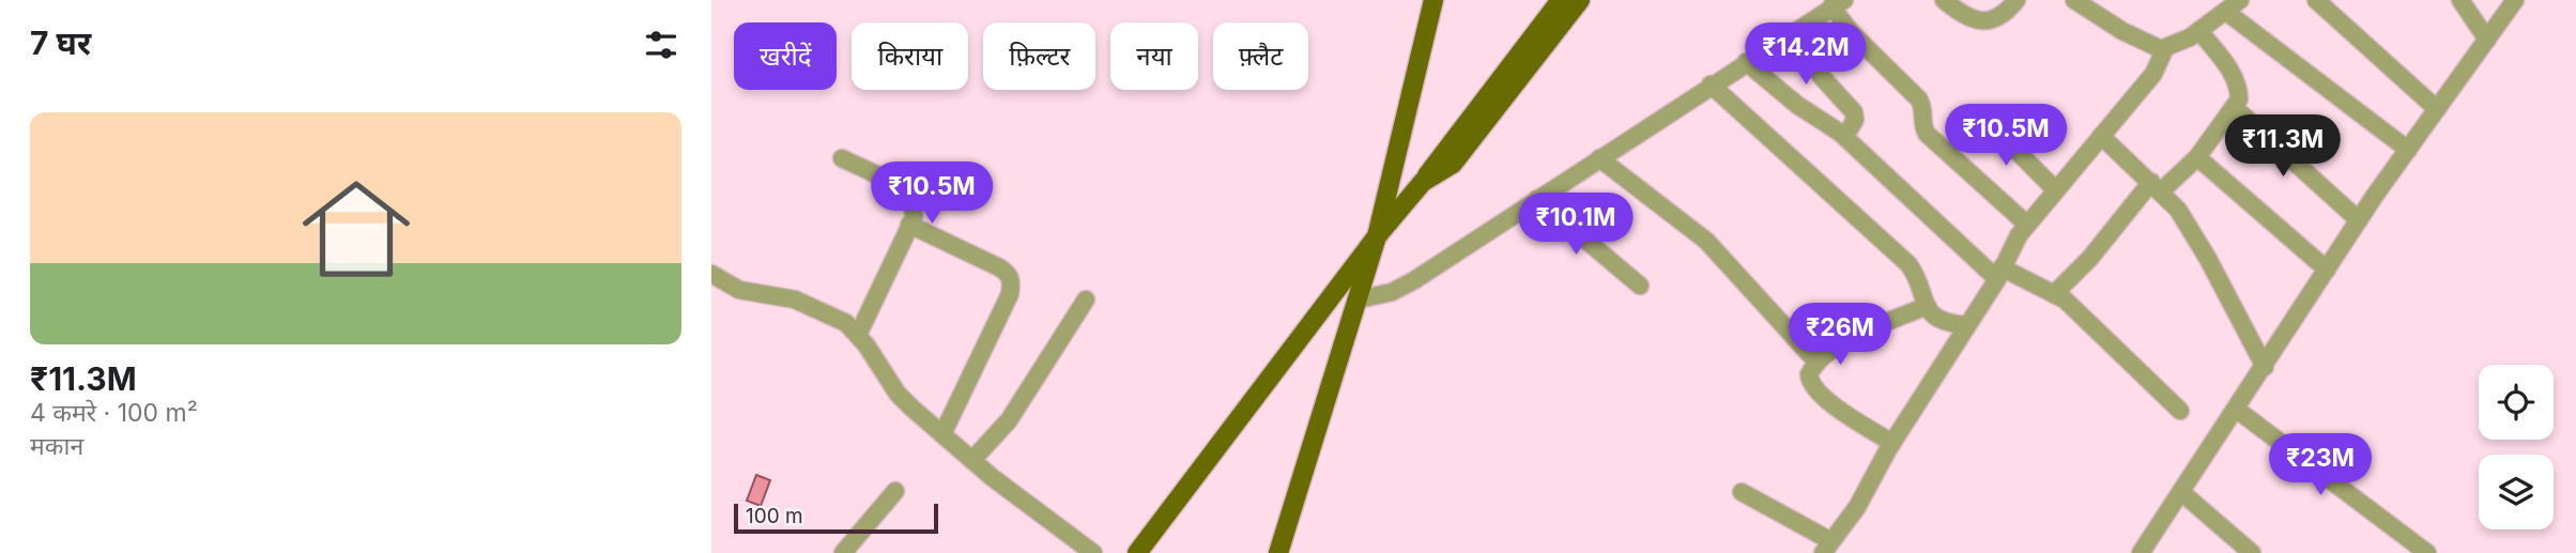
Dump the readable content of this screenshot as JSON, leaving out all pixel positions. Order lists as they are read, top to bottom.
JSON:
{
  "scale_bar": "100 m",
  "page": {
    "heading": "7 घर",
    "price": [
      "₹14.2M",
      "₹10.5M",
      "₹11.3M",
      "₹10.5M",
      "₹10.1M",
      "₹26M",
      "₹23M"
    ],
    "chip": [
      "खरीदें",
      "किराया",
      "फ़िल्टर",
      "नया",
      "फ़्लैट"
    ],
    "list": [
      {
        "name": "₹11.3M",
        "note": "4 कमरे · 100 m² · मकान"
      }
    ],
    "scale": "100 m"
  }
}
